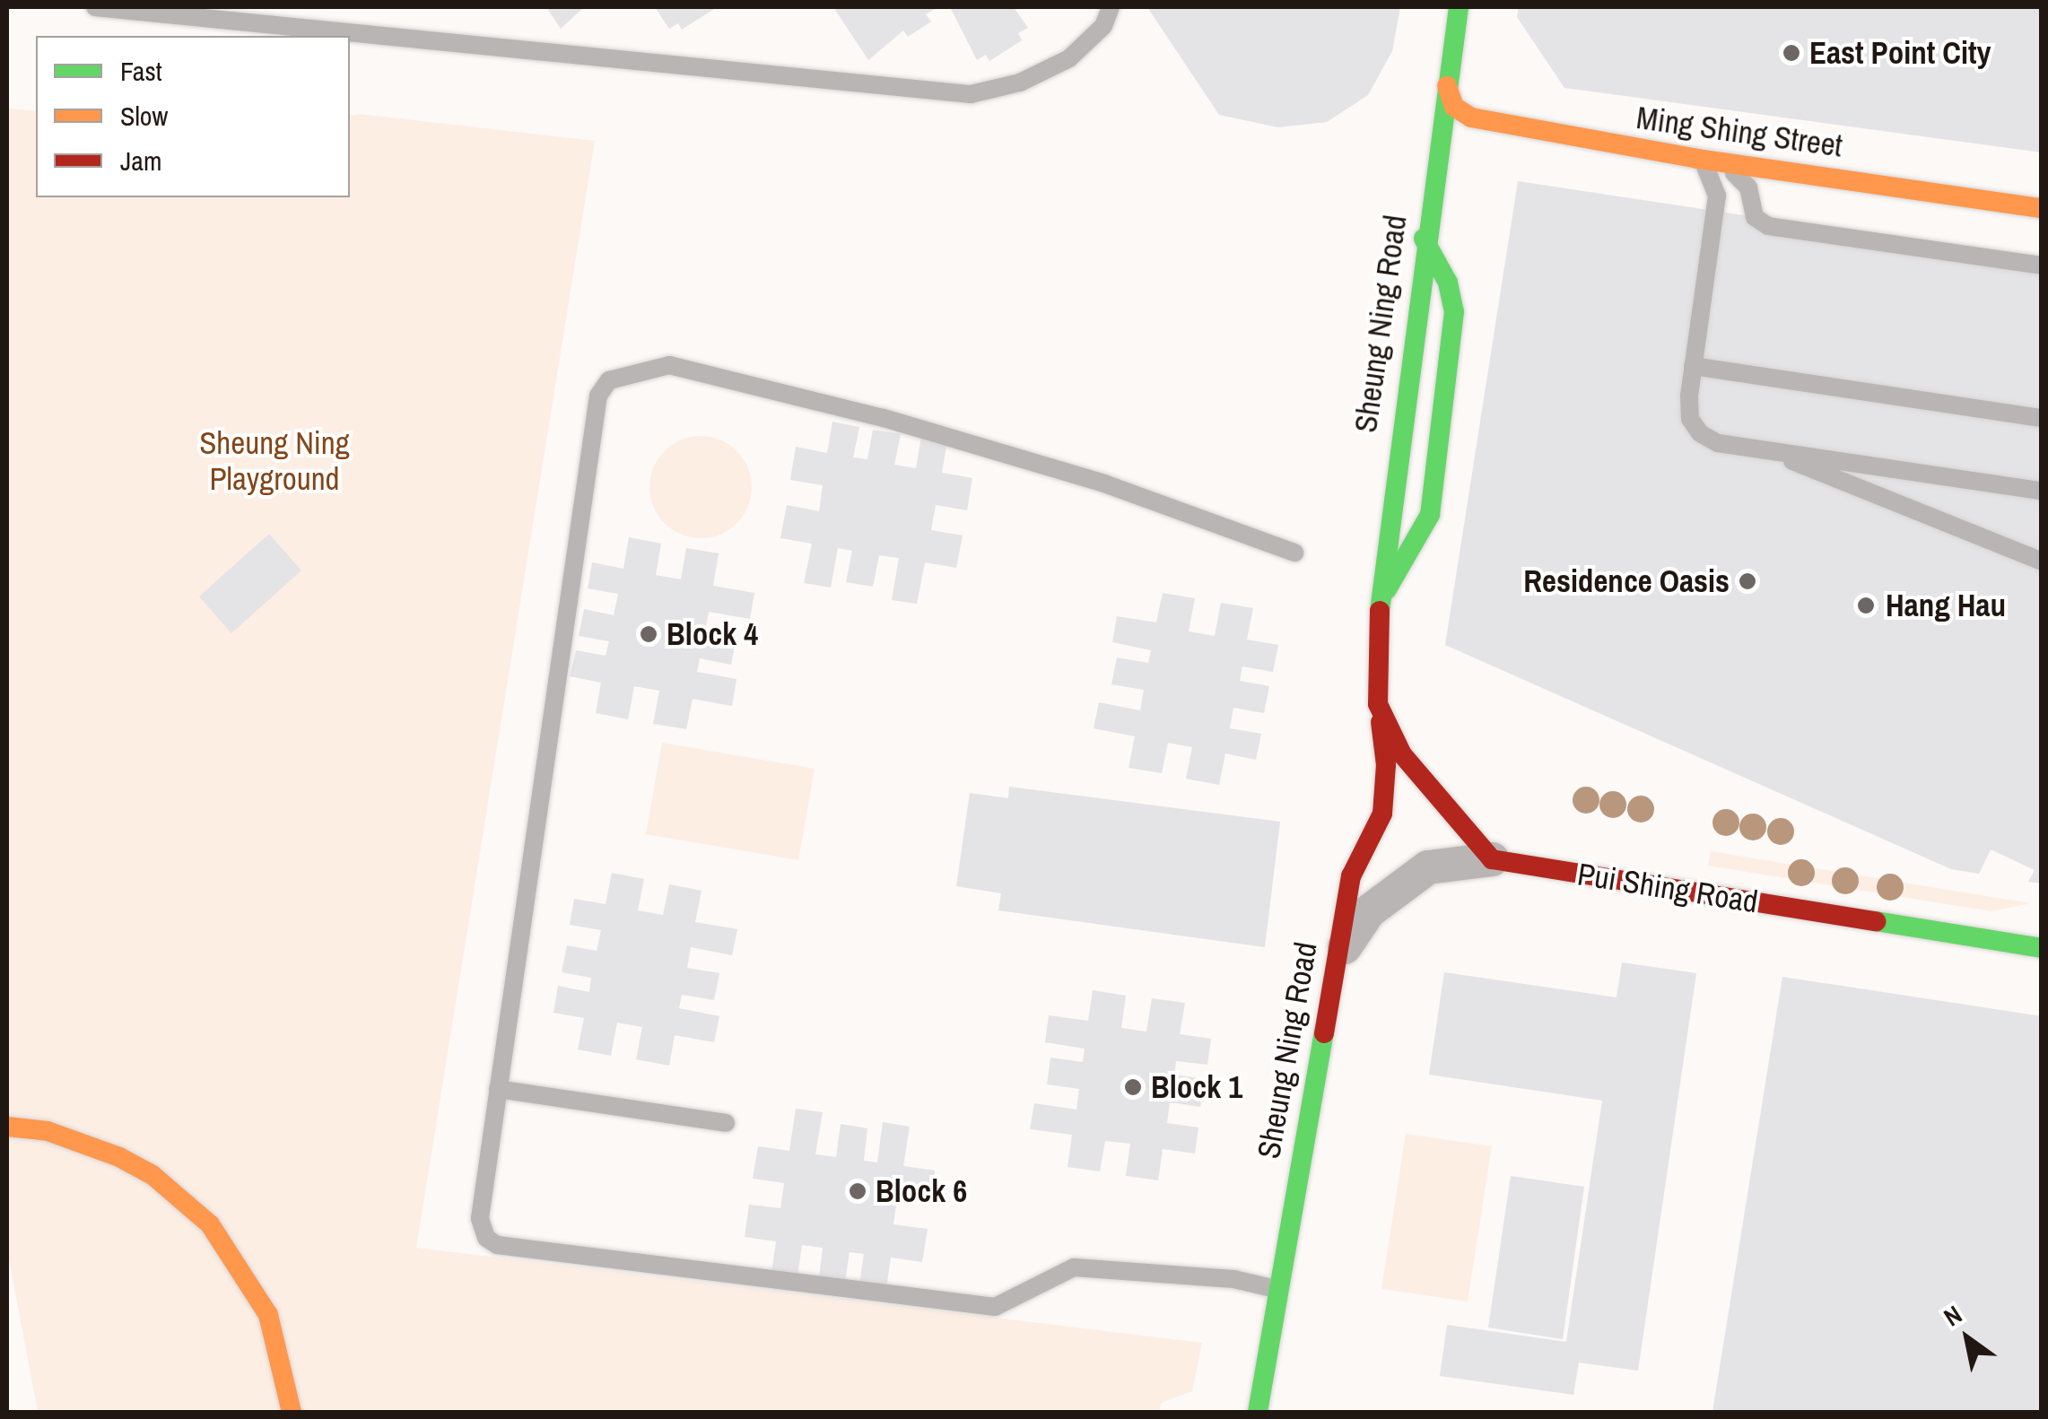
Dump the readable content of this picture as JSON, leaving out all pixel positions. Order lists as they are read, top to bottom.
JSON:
{
  "streets": {
    "main road": ["Ming Shing Street", "Sheung Ning Road", "Pui Shing Road"]
  },
  "crossings": [
    ["Ming Shing Street", "Sheung Ning Road"],
    ["Sheung Ning Road", "Pui Shing Road"]
  ],
  "parks": ["Sheung Ning Playground"],
  "places": [
    "East Point City",
    "Residence Oasis",
    "Hang Hau",
    "Block 4",
    "Block 1",
    "Block 6"
  ],
  "legend": ["Fast", "Slow", "Jam"],
  "north": "top left"
}
